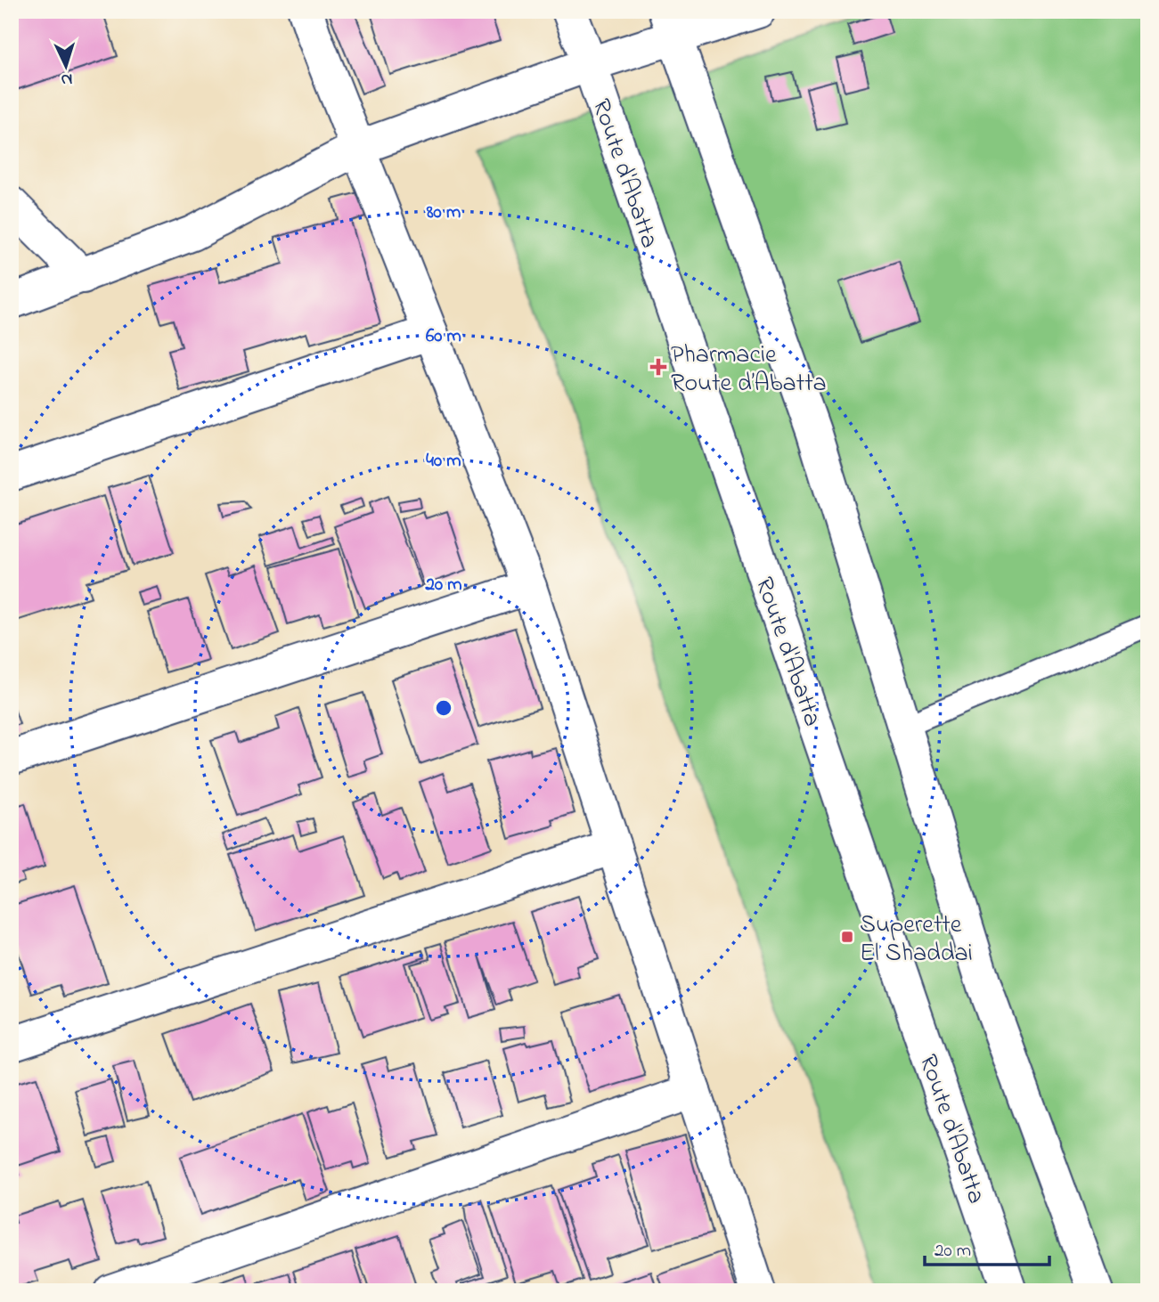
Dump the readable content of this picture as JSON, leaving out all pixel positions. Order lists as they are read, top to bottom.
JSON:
{
  "streets": {
    "street": ["Route d'Abatta"]
  },
  "places": {
    "health": ["Pharmacie Route d’Abatta"],
    "transit": ["Superette El Shaddai"]
  },
  "scale_bar": "20 m",
  "north": "bottom",
  "rings": [
    "80 m",
    "60 m",
    "40 m",
    "20 m"
  ]
}
